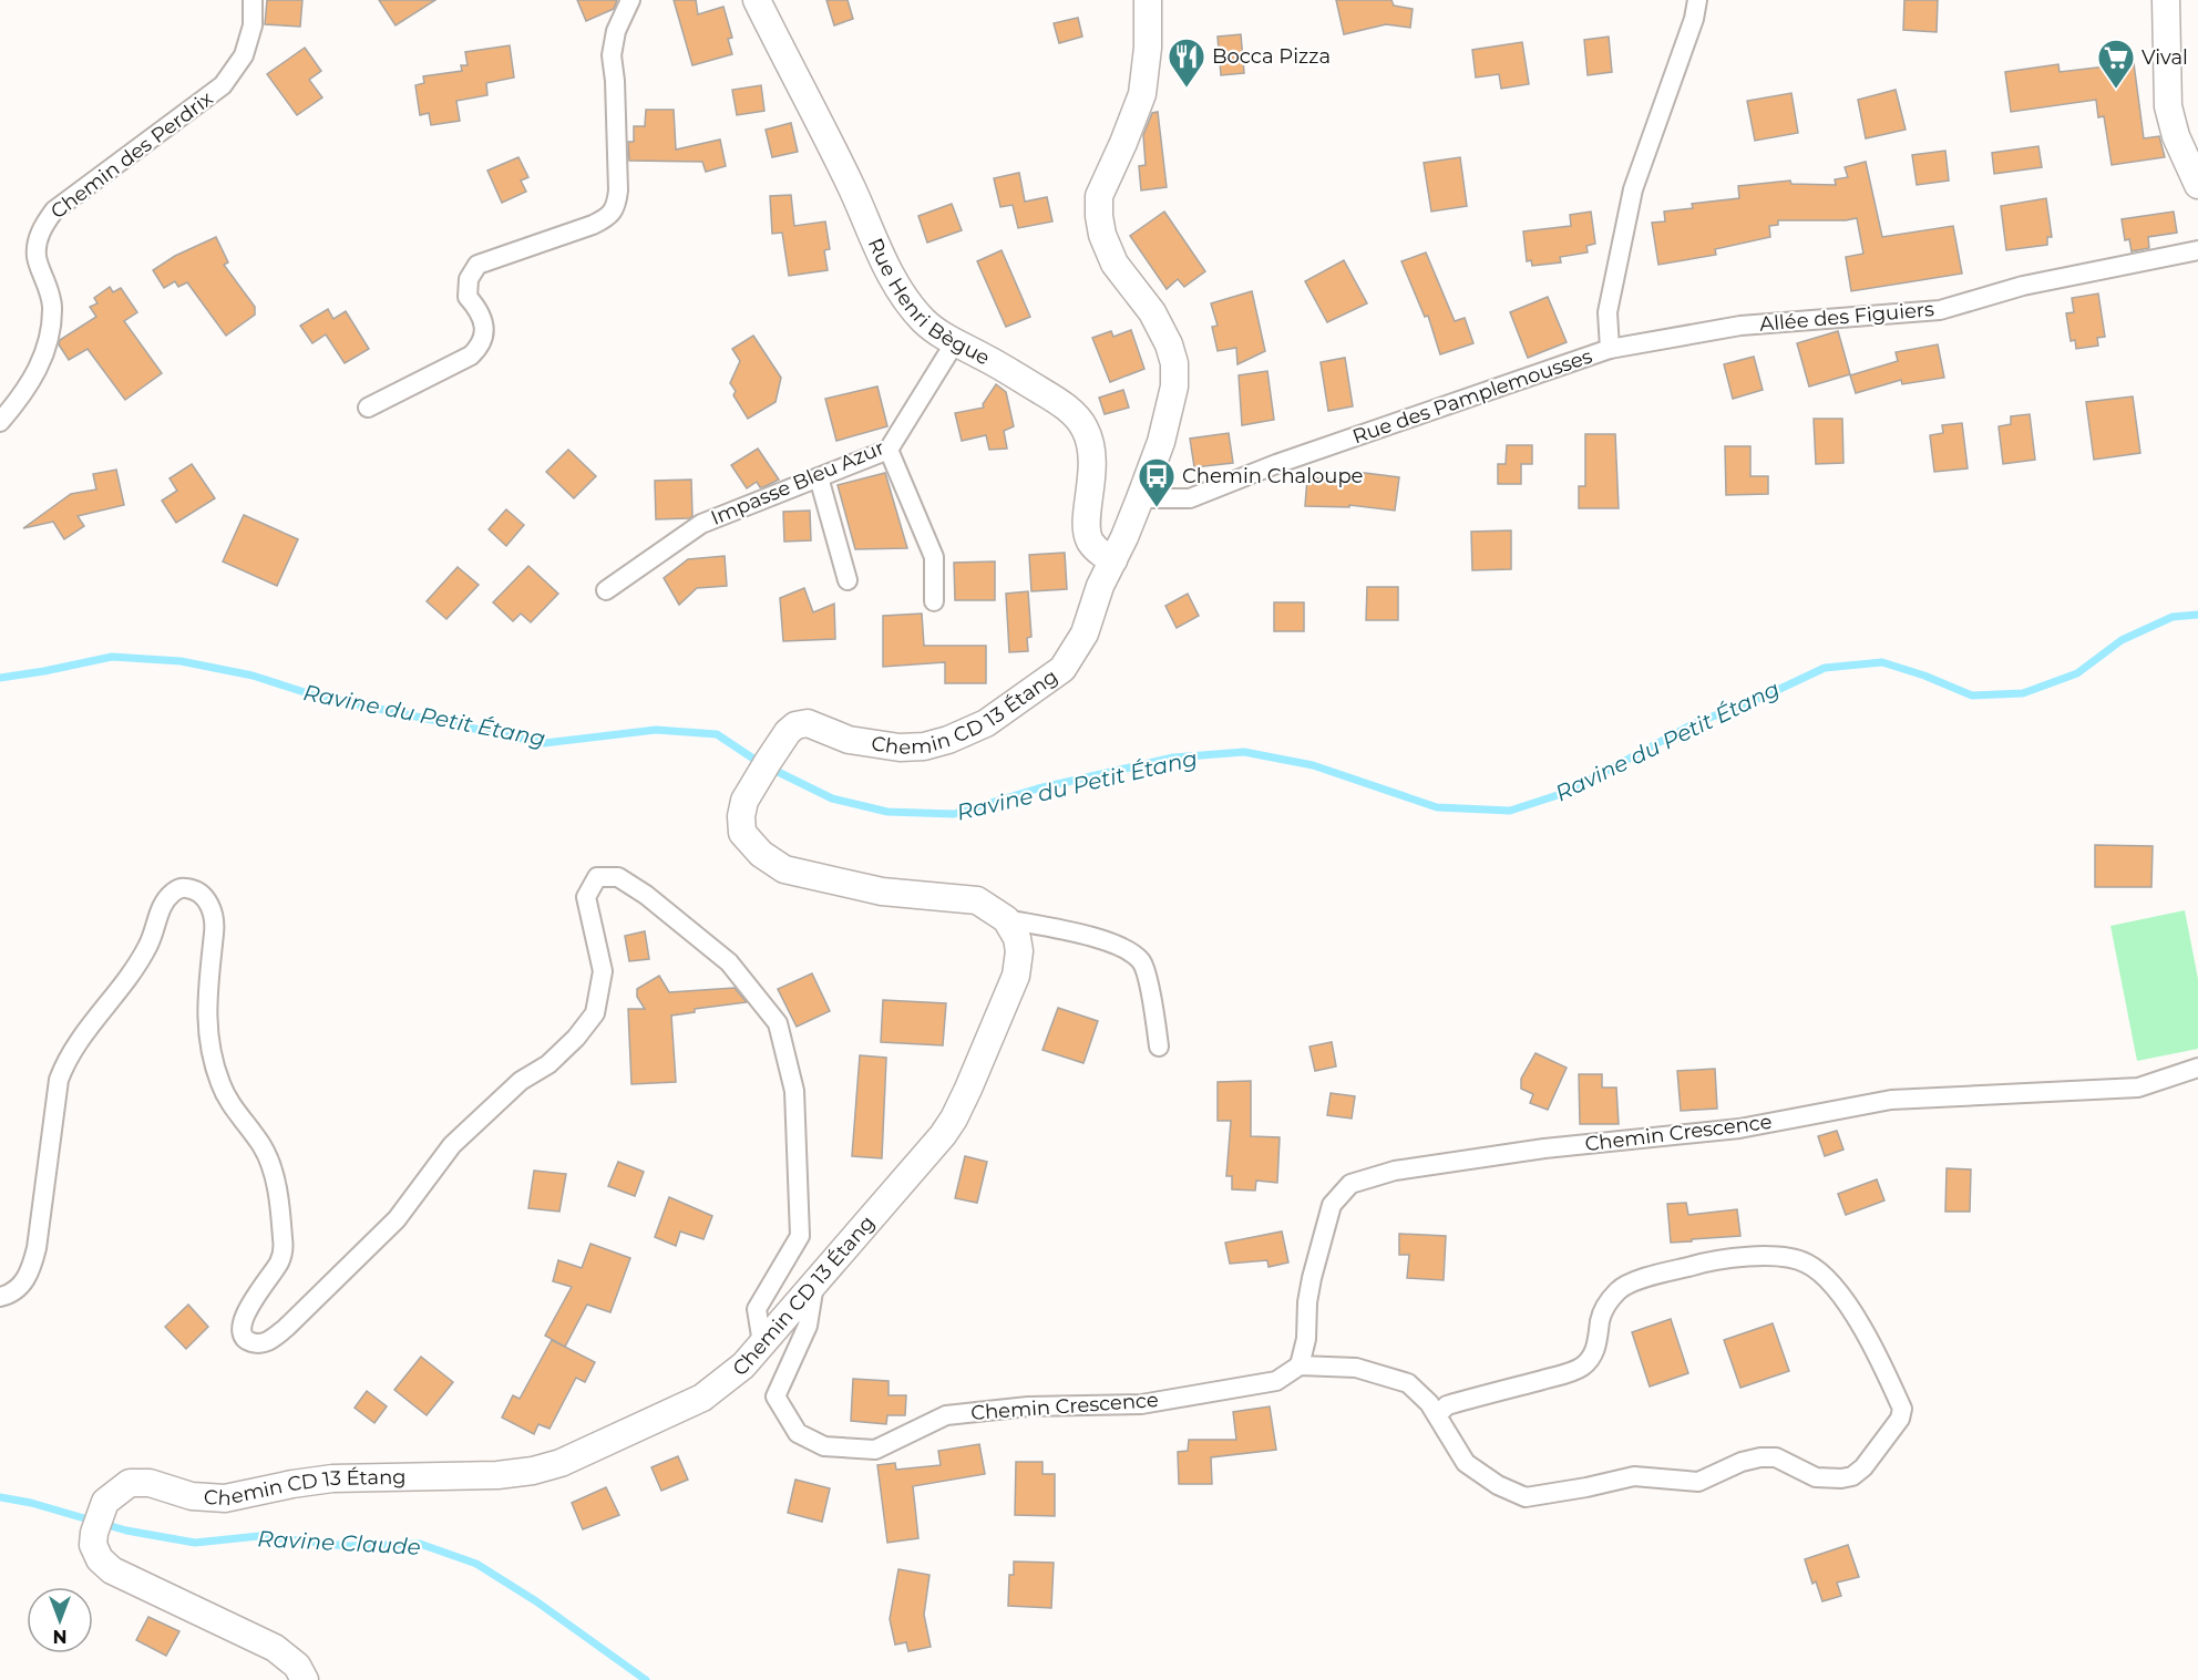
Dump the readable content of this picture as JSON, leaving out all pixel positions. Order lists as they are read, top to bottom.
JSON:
{
  "streets": {
    "main road": ["Rue Henri Bègue", "Chemin CD 13 Étang"],
    "street": [
      "Chemin des Perdrix",
      "Allée des Figuiers",
      "Rue des Pamplemousses",
      "Impasse Bleu Azur",
      "Chemin Crescence"
    ]
  },
  "crossings": [
    ["Rue Henri Bègue", "Impasse Bleu Azur"],
    ["Rue Henri Bègue", "Chemin CD 13 Étang"],
    ["Allée des Figuiers", "Rue des Pamplemousses"],
    ["Rue des Pamplemousses", "Chemin CD 13 Étang"],
    ["Chemin CD 13 Étang", "Chemin Crescence"]
  ],
  "water": ["Ravine du Petit Étang", "Ravine Claude"],
  "places": {
    "restaurant": ["Bocca Pizza"],
    "supermarket": ["Vival"],
    "bus stop": ["Chemin Chaloupe"]
  },
  "north": "bottom"
}
